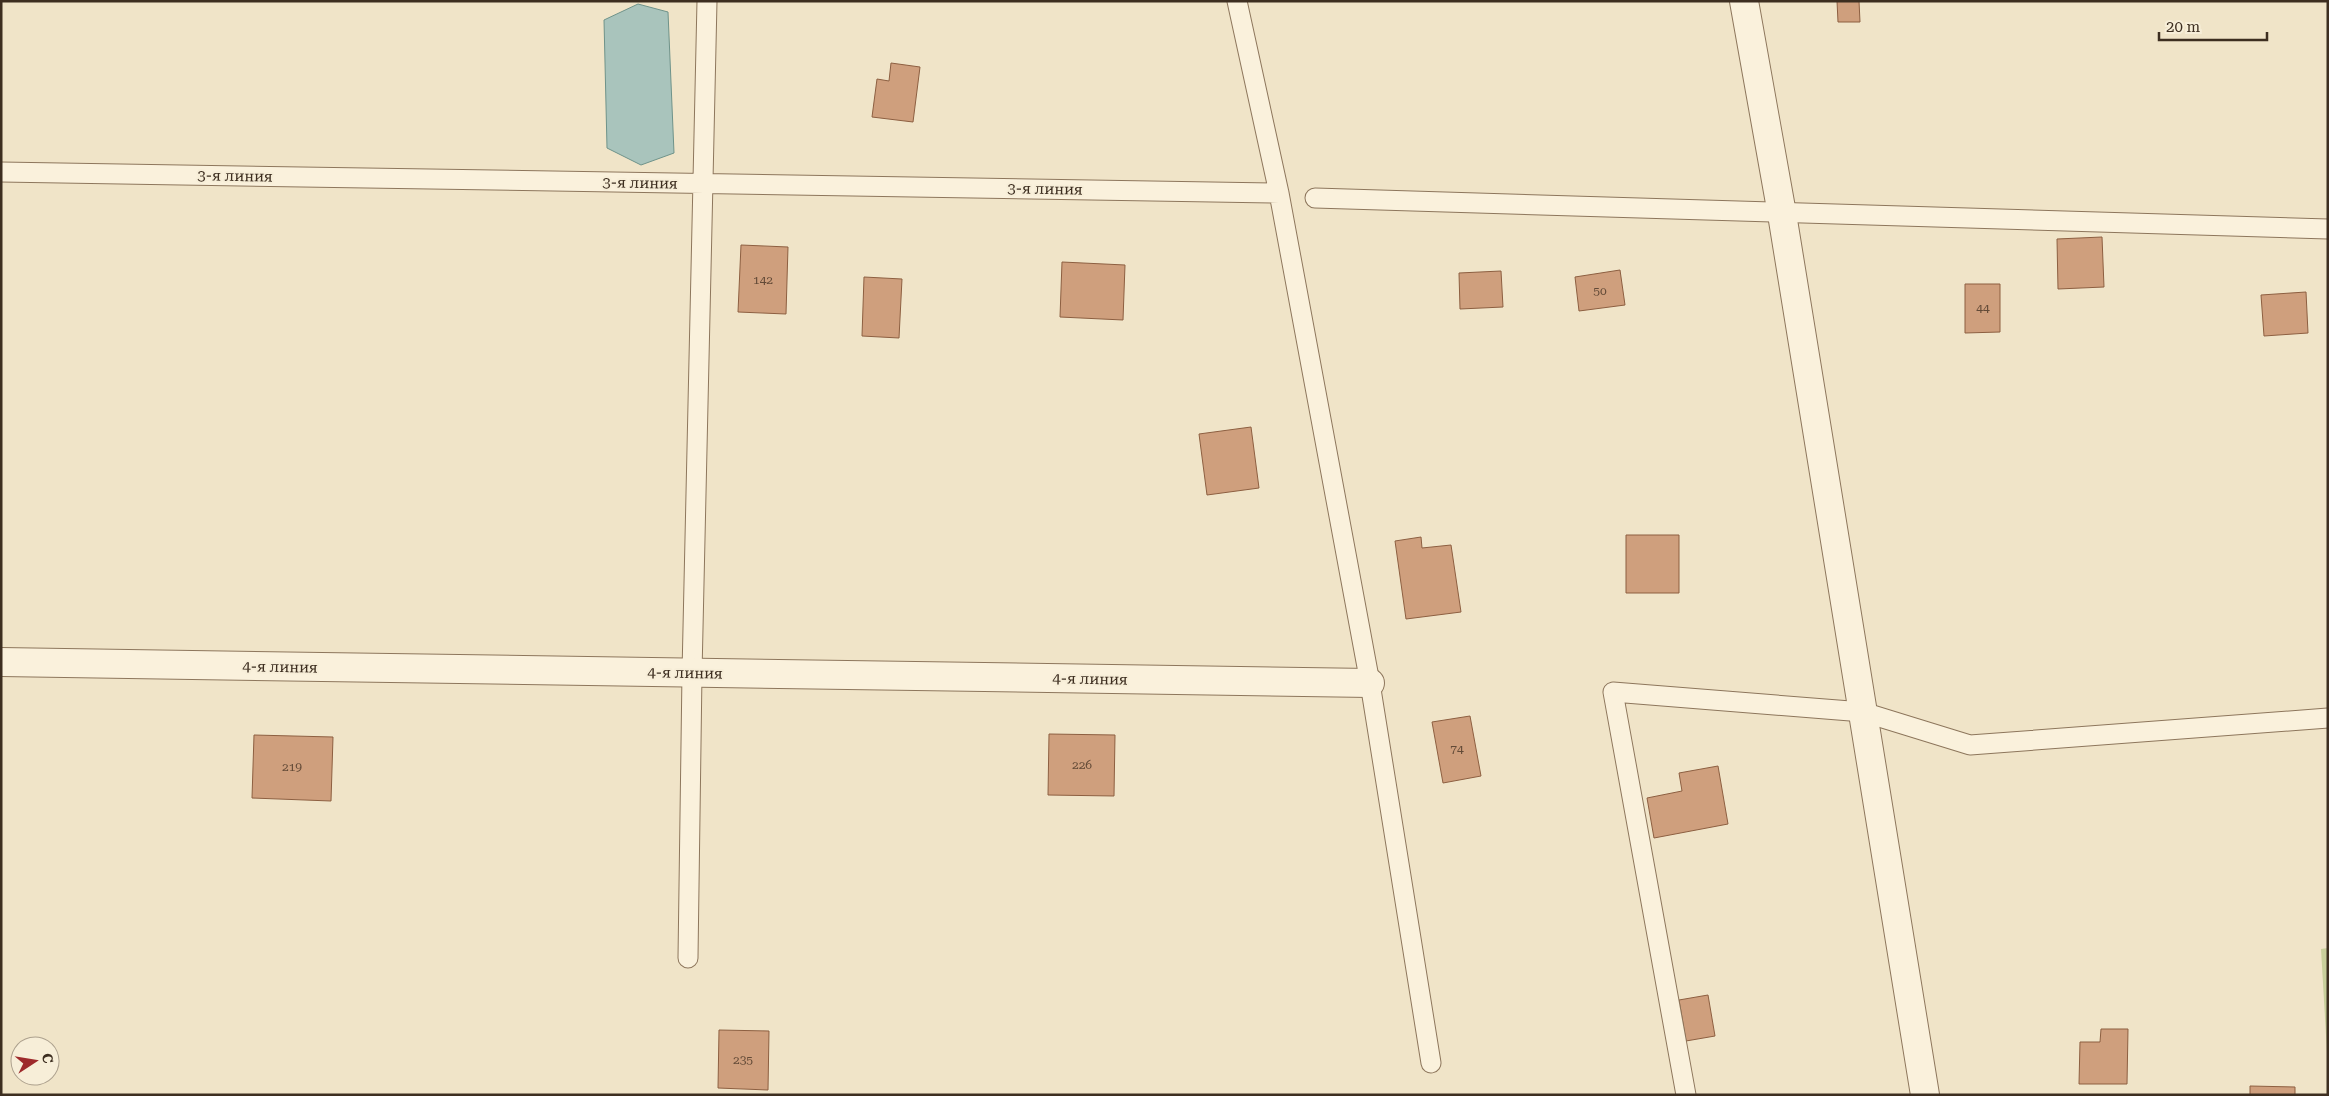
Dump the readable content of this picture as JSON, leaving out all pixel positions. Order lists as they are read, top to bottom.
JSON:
{
  "streets": {
    "street": ["4-я линия"],
    "lane": ["3-я линия"]
  },
  "house_numbers": [
    "142",
    "50",
    "44",
    "74",
    "226",
    "219",
    "235"
  ],
  "scale_bar": "20 m",
  "north": "right"
}
